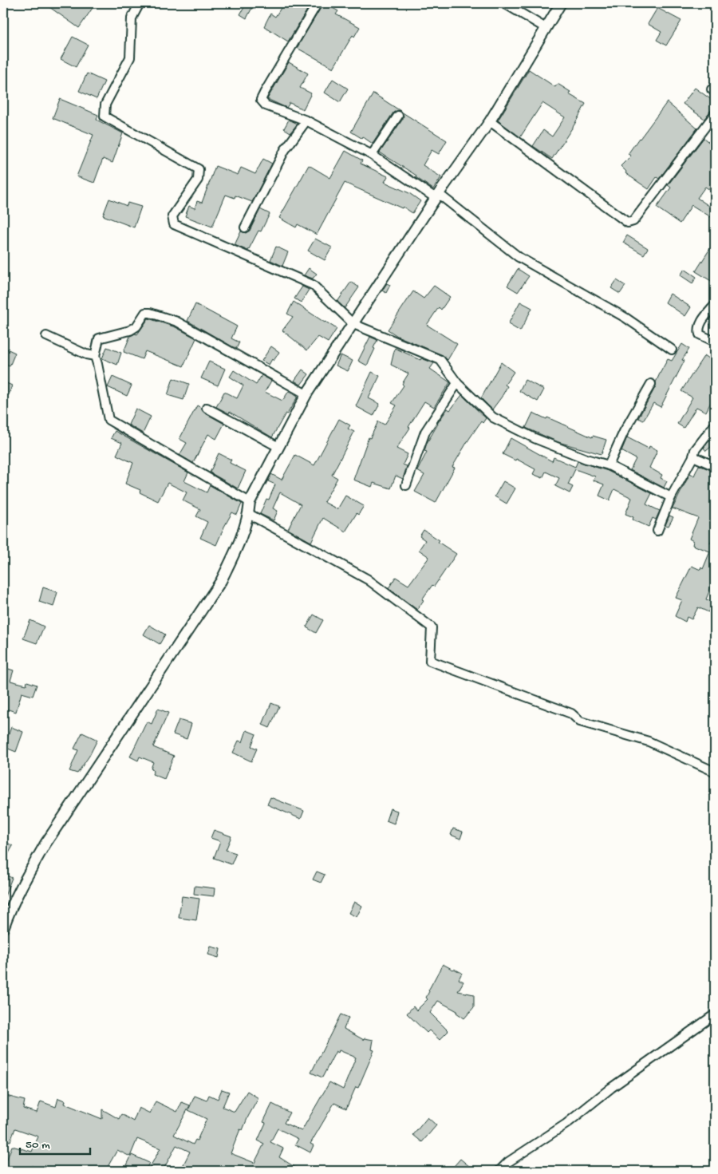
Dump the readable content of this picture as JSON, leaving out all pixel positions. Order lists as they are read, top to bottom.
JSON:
{
  "scale_bar": "50 m"
}
